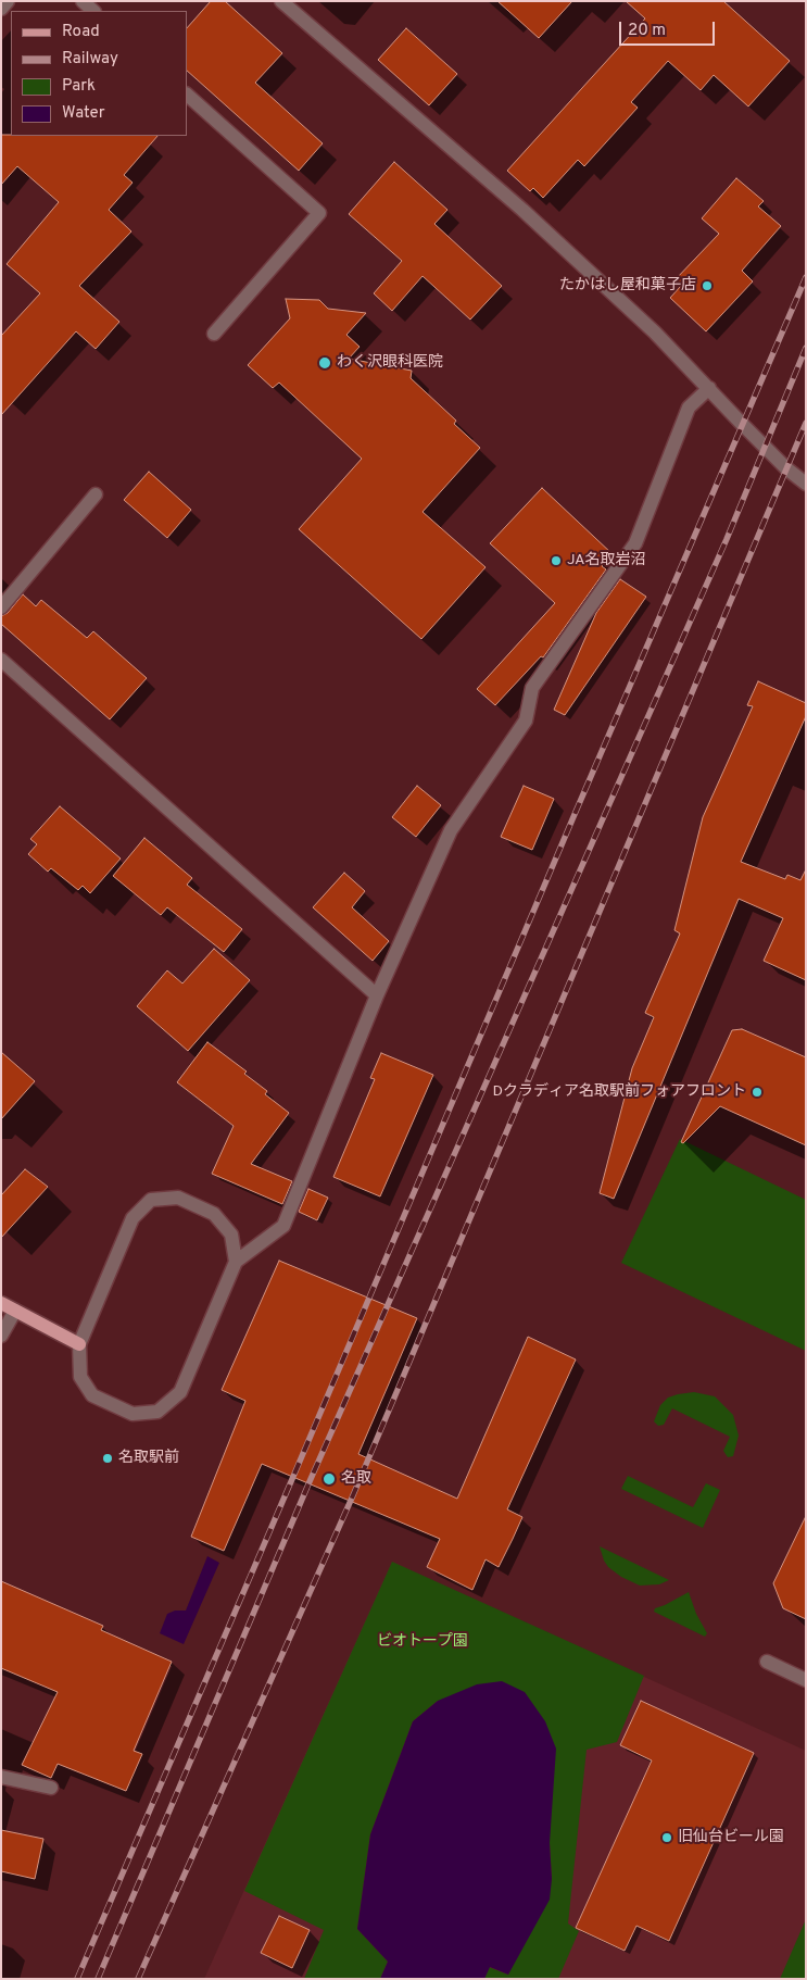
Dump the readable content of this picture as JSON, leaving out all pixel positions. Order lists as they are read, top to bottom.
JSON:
{
  "parks": ["ビオトープ園"],
  "places": [
    "たかはし屋和菓子店",
    "わく沢眼科医院",
    "JA名取岩沼",
    "Dクラディア名取駅前フォアフロント",
    "名取駅前",
    "名取",
    "旧仙台ビール園"
  ],
  "legend": [
    "Road",
    "Railway",
    "Park",
    "Water"
  ],
  "scale_bar": "20 m"
}
